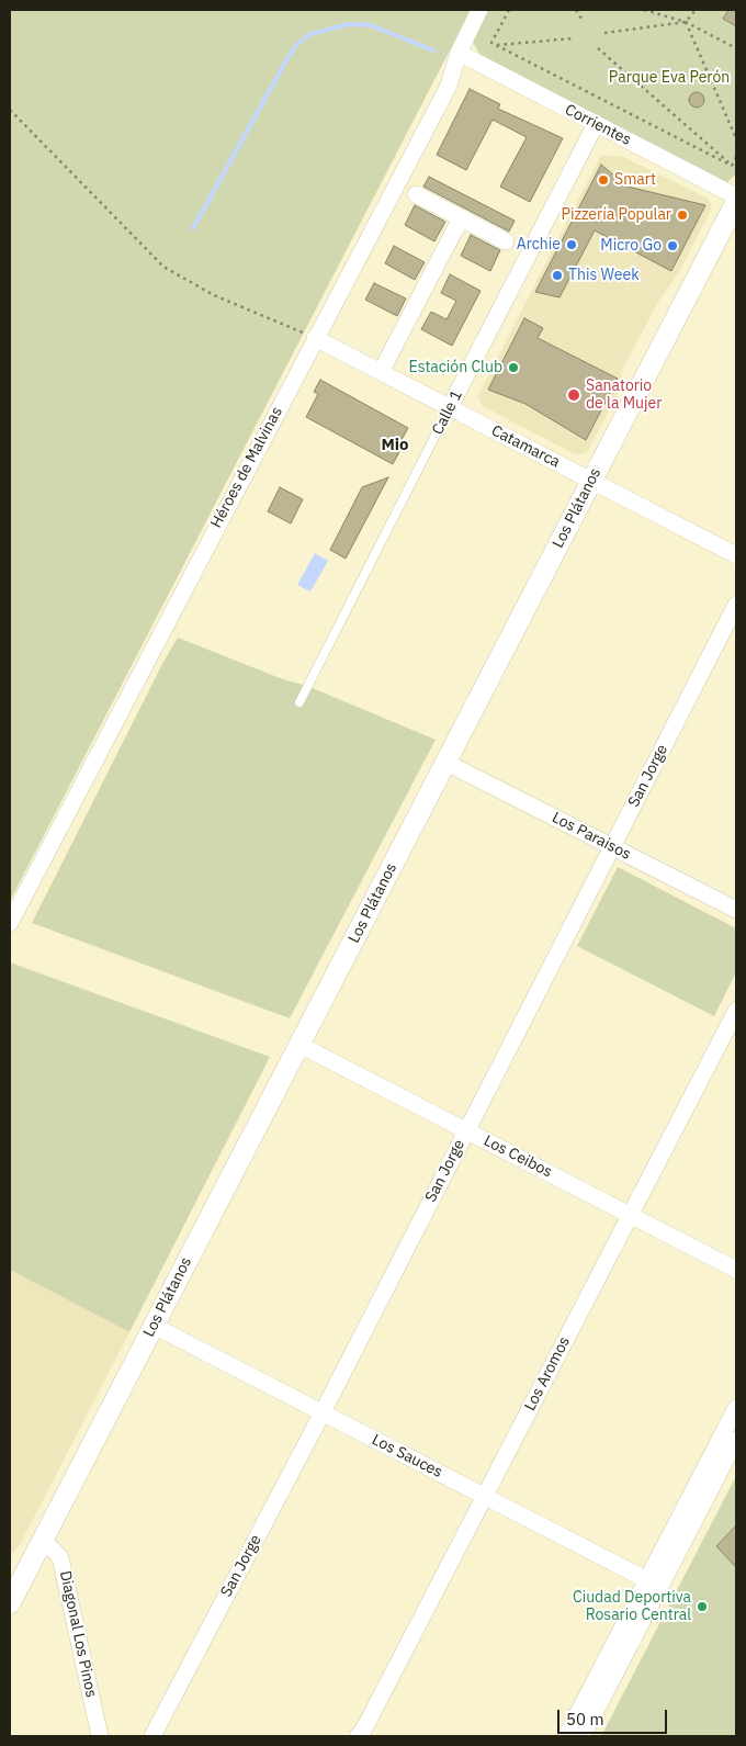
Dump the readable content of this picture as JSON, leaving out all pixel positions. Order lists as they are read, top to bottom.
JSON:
{
  "streets": {
    "street": [
      "Corrientes",
      "Calle 1",
      "Catamarca",
      "Héroes de Malvinas",
      "Los Plátanos",
      "San Jorge",
      "Los Paraisos",
      "Los Ceibos",
      "Los Aromos",
      "Los Sauces",
      "Diagonal Los Pinos"
    ]
  },
  "crossings": [
    ["Corrientes", "Calle 1"],
    ["Corrientes", "Héroes de Malvinas"],
    ["Calle 1", "Catamarca"],
    ["Catamarca", "Héroes de Malvinas"],
    ["Catamarca", "Los Plátanos"],
    ["Los Plátanos", "Los Paraisos"],
    ["Los Plátanos", "Los Ceibos"],
    ["Los Plátanos", "Los Sauces"],
    ["Los Plátanos", "Diagonal Los Pinos"],
    ["San Jorge", "Los Paraisos"],
    ["San Jorge", "Los Ceibos"],
    ["San Jorge", "Los Sauces"],
    ["Los Ceibos", "Los Aromos"],
    ["Los Aromos", "Los Sauces"]
  ],
  "districts": ["Mio"],
  "parks": ["Parque Eva Perón"],
  "places": [
    "Smart",
    "Pizzería Popular",
    "Archie",
    "Micro Go",
    "This Week",
    "Estación Club",
    "Sanatorio de la Mujer",
    "Ciudad Deportiva Rosario Central"
  ],
  "scale_bar": "50 m"
}
